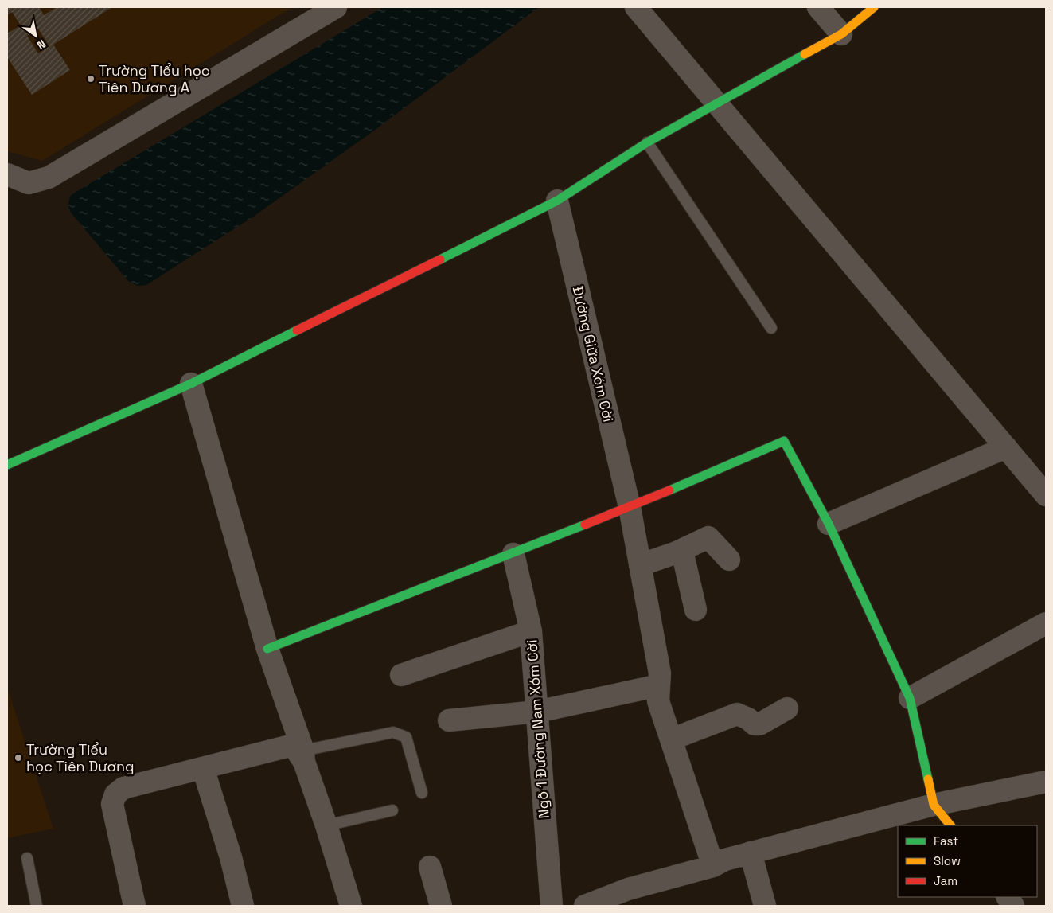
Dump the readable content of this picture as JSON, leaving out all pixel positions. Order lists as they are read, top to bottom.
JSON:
{
  "streets": {
    "street": ["Đường Giữa Xóm Cời", "Ngõ 1 Đường Nam Xóm Cời"]
  },
  "places": ["Trường Tiểu học Tiên Dương A", "Trường Tiểu học Tiên Dương"],
  "legend": ["Fast", "Slow", "Jam"],
  "north": "bottom right"
}
